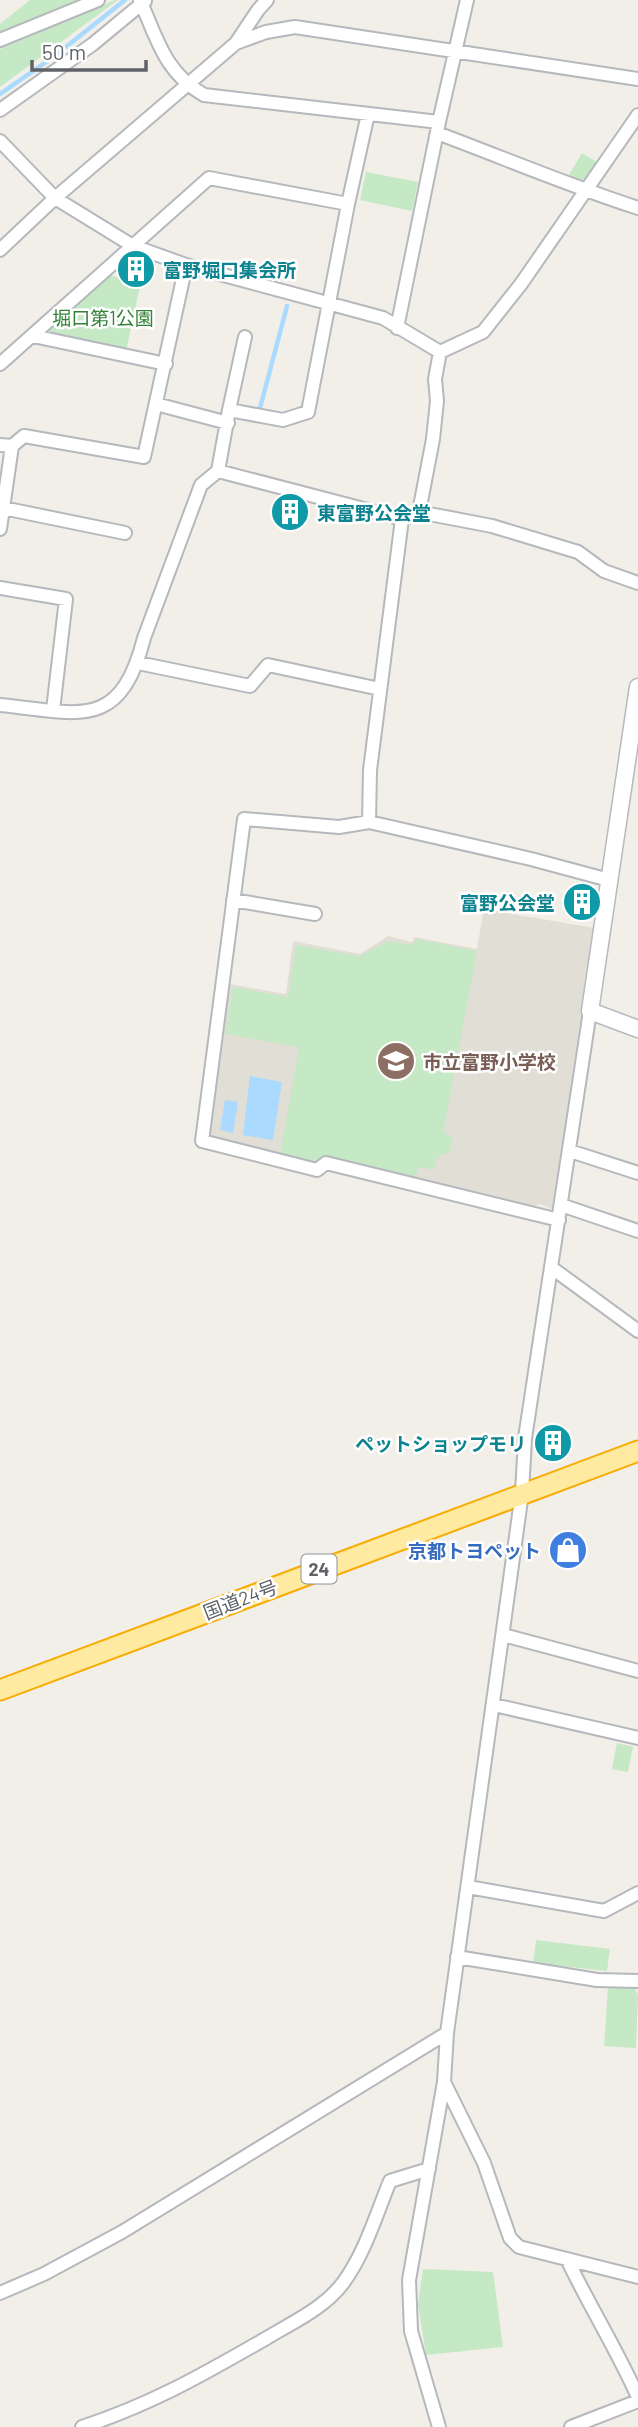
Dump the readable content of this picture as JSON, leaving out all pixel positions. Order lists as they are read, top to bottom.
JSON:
{
  "streets": {
    "highway": ["24", "国道24号"]
  },
  "parks": ["堀口第1公園"],
  "places": {
    "building": [
      "富野堀口集会所",
      "東富野公会堂",
      "富野公会堂",
      "ペットショップモリ"
    ],
    "school or university": ["市立富野小学校"],
    "shop": ["京都トヨペット"]
  },
  "scale_bar": "50 m"
}
